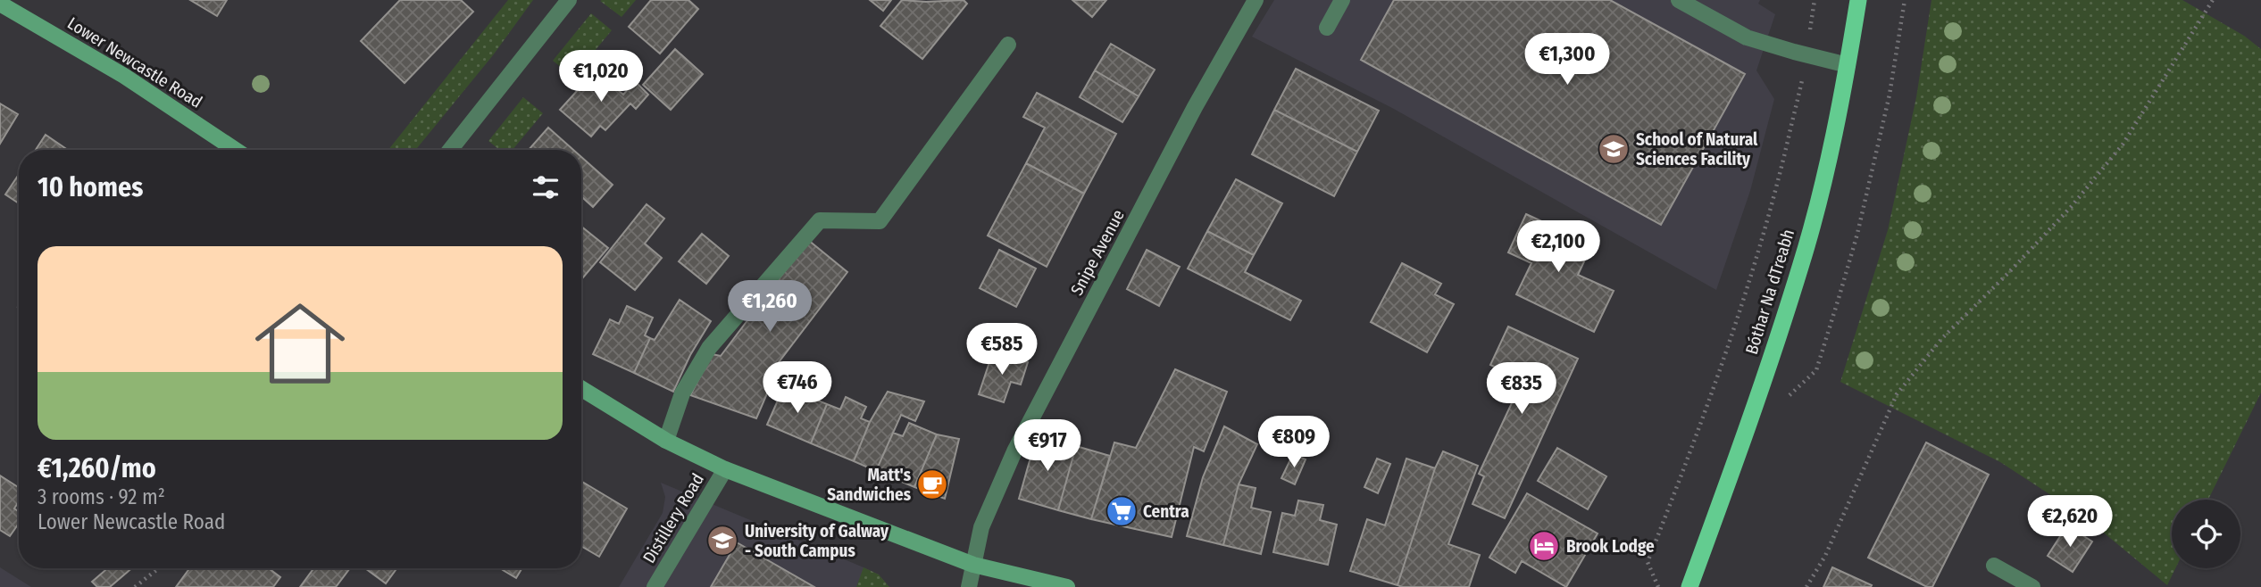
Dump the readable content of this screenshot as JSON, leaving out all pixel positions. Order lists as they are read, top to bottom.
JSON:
{
  "streets": {
    "highway": ["Bóthar Na dTreabh"],
    "main road": ["Lower Newcastle Road"],
    "street": ["Snipe Avenue", "Distillery Road"]
  },
  "places": {
    "school or university": ["School of Natural Sciences Facility", "University of Galway - South Campus"],
    "cafe": ["Matt's Sandwiches"],
    "supermarket": ["Centra"],
    "hotel": ["Brook Lodge"]
  },
  "page": {
    "price": [
      "€1,300",
      "€1,020",
      "€2,100",
      "€1,260",
      "€585",
      "€746",
      "€835",
      "€809",
      "€917",
      "€2,620"
    ],
    "heading": "10 homes",
    "list": [
      {
        "name": "€1,260/mo",
        "note": "3 rooms · 92 m² · Lower Newcastle Road"
      }
    ]
  }
}
